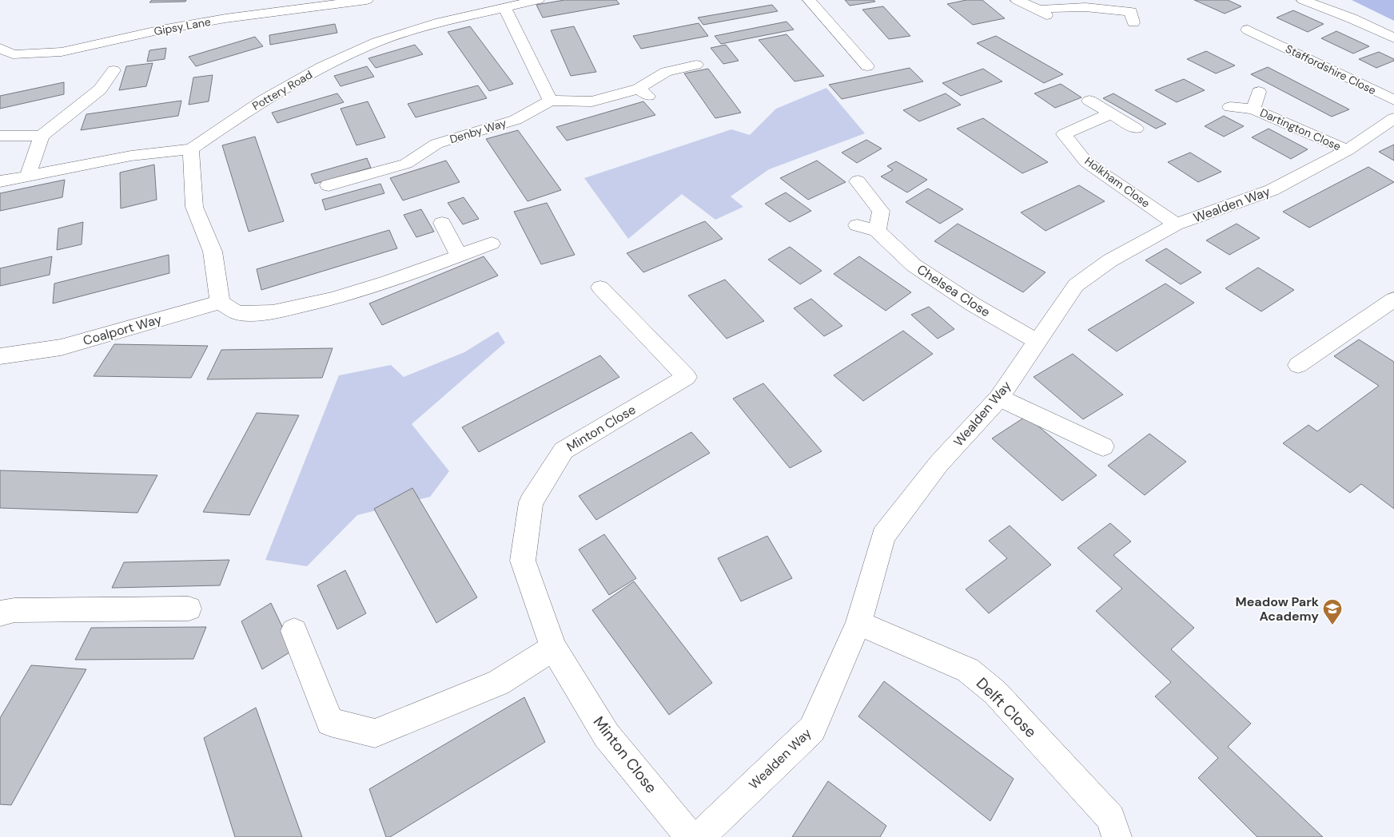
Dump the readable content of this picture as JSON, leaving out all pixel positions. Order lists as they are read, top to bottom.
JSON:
{
  "streets": {
    "street": [
      "Gipsy Lane",
      "Staffordshire Close",
      "Pottery Road",
      "Dartington Close",
      "Denby Way",
      "Holkham Close",
      "Wealden Way",
      "Chelsea Close",
      "Coalport Way",
      "Minton Close",
      "Delft Close"
    ]
  },
  "crossings": [
    ["Dartington Close", "Wealden Way"],
    ["Holkham Close", "Wealden Way"],
    ["Wealden Way", "Chelsea Close"],
    ["Wealden Way", "Delft Close"]
  ],
  "places": {
    "school or university": ["Meadow Park Academy"]
  }
}
